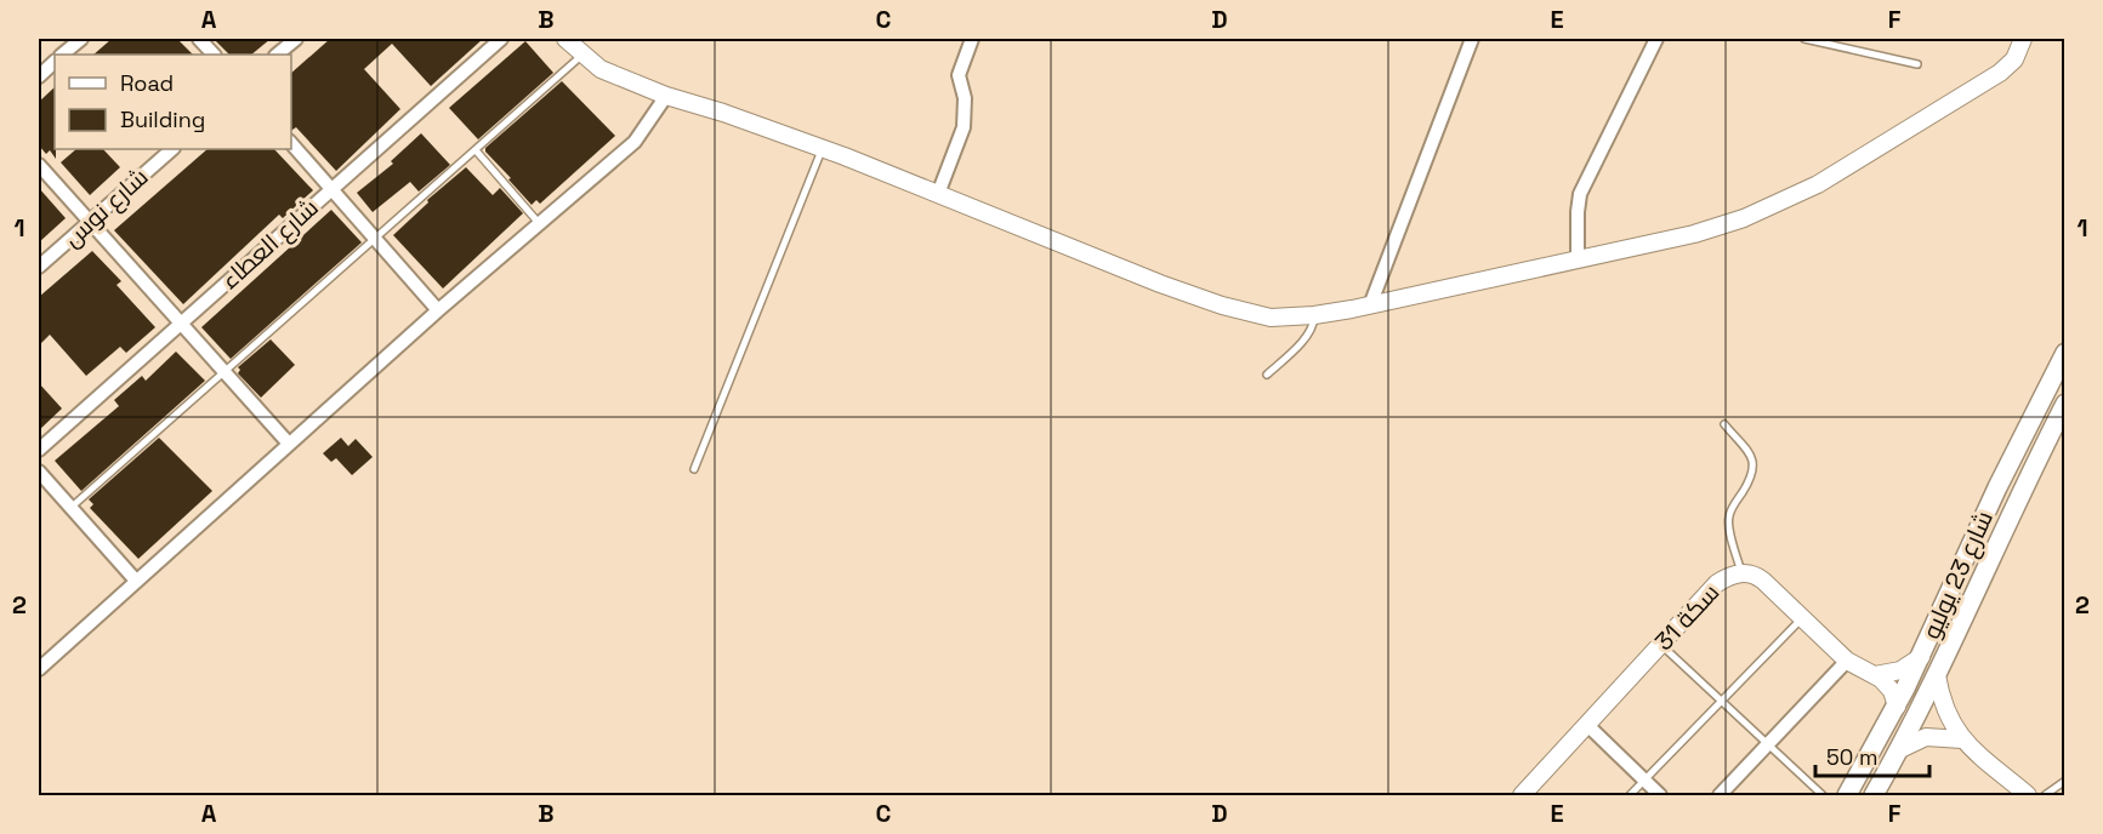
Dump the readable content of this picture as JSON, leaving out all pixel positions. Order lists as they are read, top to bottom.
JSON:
{
  "streets": {
    "main road": ["شارع 23 يوليو"],
    "street": ["شارع نوس", "شارع العطاء", "سكة 31"]
  },
  "crossings": [
    ["شارع 23 يوليو", "سكة 31"]
  ],
  "legend": ["Road", "Building"],
  "scale_bar": "50 m",
  "grid": {
    "columns": [
      "A",
      "B",
      "C",
      "D",
      "E",
      "F"
    ],
    "rows": ["1", "2"]
  }
}
